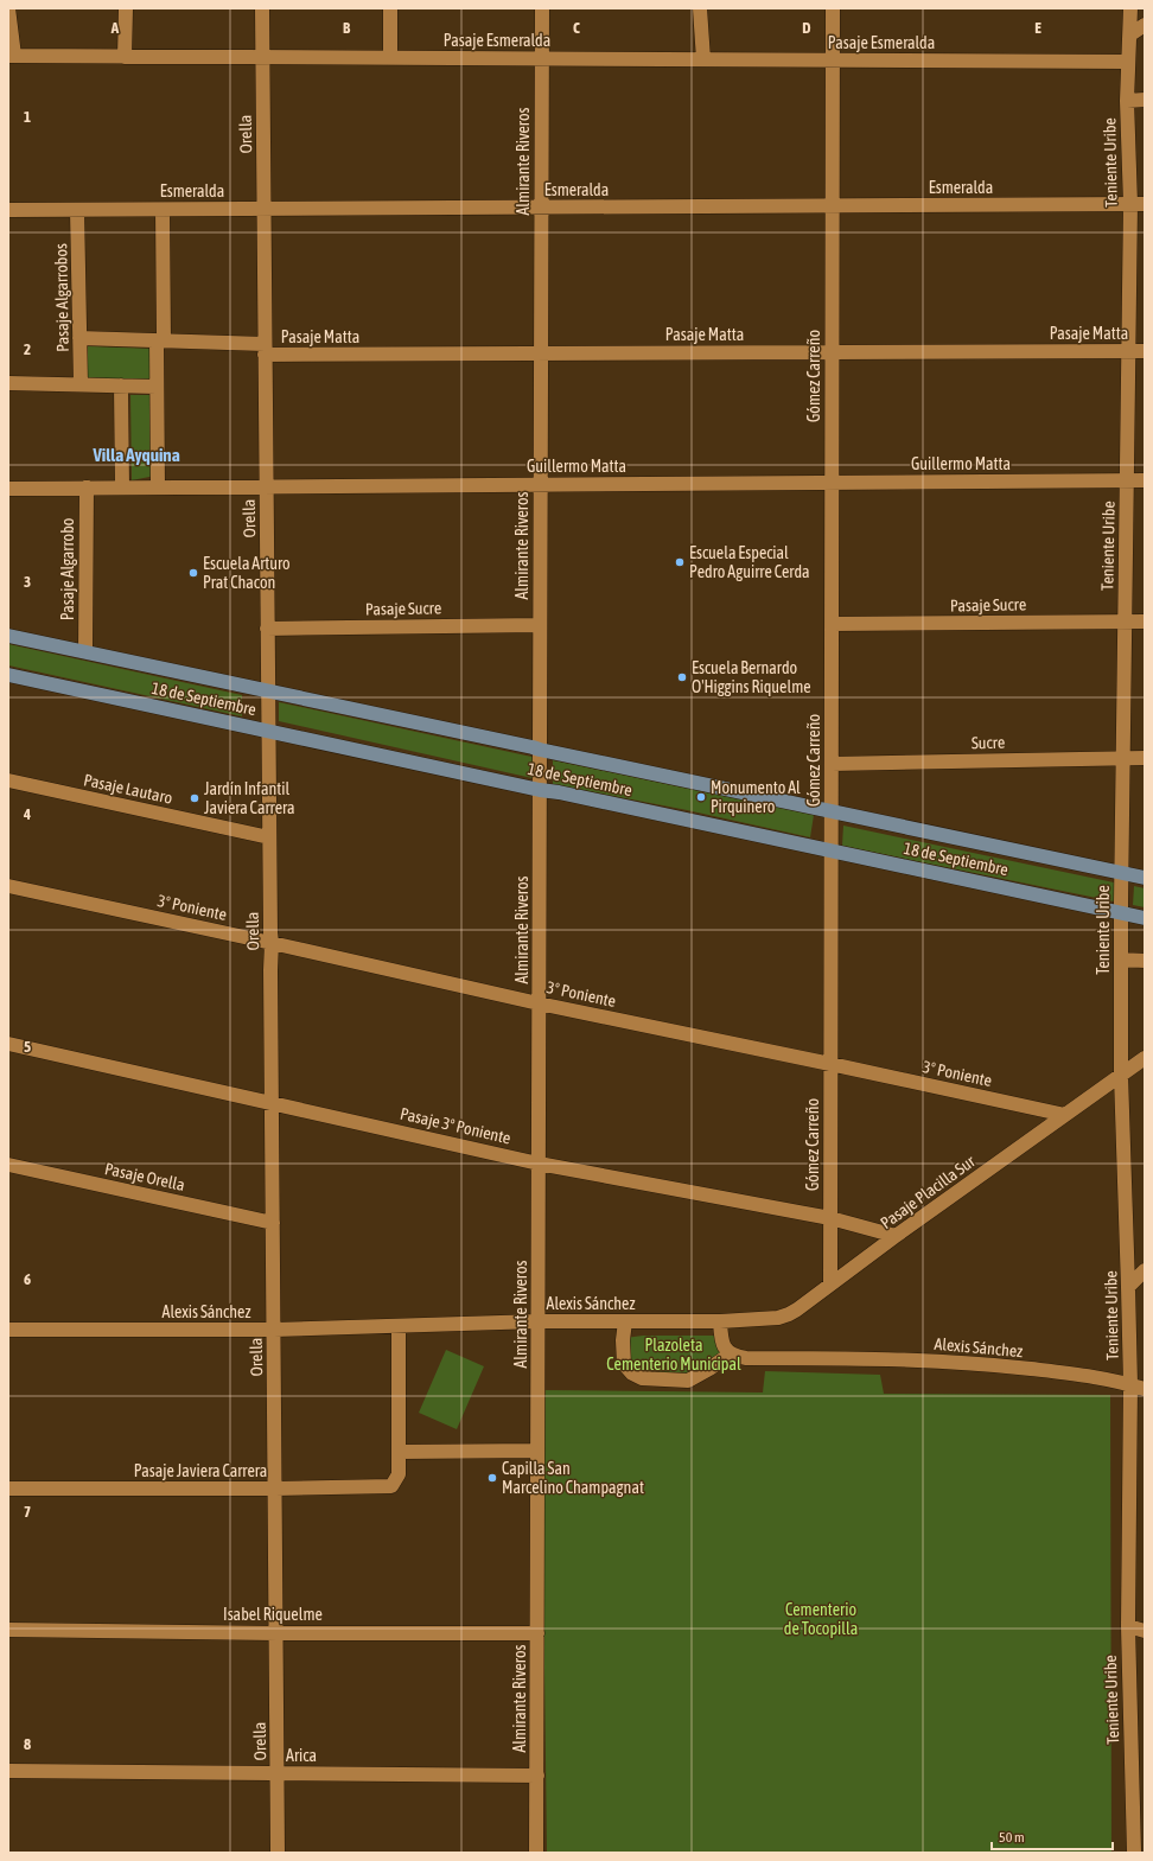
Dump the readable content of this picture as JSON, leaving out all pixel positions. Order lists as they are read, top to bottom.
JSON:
{
  "streets": {
    "main road": ["18 de Septiembre"],
    "street": [
      "Pasaje Esmeralda",
      "Orella",
      "Almirante Riveros",
      "Teniente Uribe",
      "Esmeralda",
      "Pasaje Algarrobos",
      "Pasaje Matta",
      "Gómez Carreño",
      "Guillermo Matta",
      "Pasaje Algarrobo",
      "Pasaje Sucre",
      "Sucre",
      "Pasaje Lautaro",
      "3° Poniente",
      "Pasaje 3° Poniente",
      "Pasaje Orella",
      "Pasaje Placilla Sur",
      "Alexis Sánchez",
      "Pasaje Javiera Carrera",
      "Isabel Riquelme",
      "Arica"
    ]
  },
  "crossings": [
    ["Pasaje Esmeralda", "Orella"],
    ["Pasaje Esmeralda", "Almirante Riveros"],
    ["Pasaje Esmeralda", "Teniente Uribe"],
    ["Pasaje Esmeralda", "Gómez Carreño"],
    ["Orella", "Esmeralda"],
    ["Orella", "Pasaje Matta"],
    ["Orella", "Guillermo Matta"],
    ["Orella", "Pasaje Sucre"],
    ["Orella", "18 de Septiembre"],
    ["Orella", "Pasaje Lautaro"],
    ["Orella", "3° Poniente"],
    ["Orella", "Pasaje 3° Poniente"],
    ["Orella", "Pasaje Orella"],
    ["Orella", "Alexis Sánchez"],
    ["Orella", "Pasaje Javiera Carrera"],
    ["Orella", "Isabel Riquelme"],
    ["Orella", "Arica"],
    ["Almirante Riveros", "Esmeralda"],
    ["Almirante Riveros", "Pasaje Matta"],
    ["Almirante Riveros", "Guillermo Matta"],
    ["Almirante Riveros", "Pasaje Sucre"],
    ["Almirante Riveros", "18 de Septiembre"],
    ["Almirante Riveros", "3° Poniente"],
    ["Almirante Riveros", "Pasaje 3° Poniente"],
    ["Almirante Riveros", "Alexis Sánchez"],
    ["Almirante Riveros", "Isabel Riquelme"],
    ["Almirante Riveros", "Arica"],
    ["Teniente Uribe", "Esmeralda"],
    ["Teniente Uribe", "Pasaje Matta"],
    ["Teniente Uribe", "Guillermo Matta"],
    ["Teniente Uribe", "Pasaje Sucre"],
    ["Teniente Uribe", "18 de Septiembre"],
    ["Teniente Uribe", "Sucre"],
    ["Teniente Uribe", "Pasaje Placilla Sur"],
    ["Teniente Uribe", "Alexis Sánchez"],
    ["Esmeralda", "Pasaje Algarrobos"],
    ["Esmeralda", "Gómez Carreño"],
    ["Pasaje Algarrobos", "Pasaje Matta"],
    ["Pasaje Matta", "Gómez Carreño"],
    ["Gómez Carreño", "Guillermo Matta"],
    ["Gómez Carreño", "Pasaje Sucre"],
    ["Gómez Carreño", "18 de Septiembre"],
    ["Gómez Carreño", "Sucre"],
    ["Gómez Carreño", "3° Poniente"],
    ["Gómez Carreño", "Pasaje 3° Poniente"],
    ["Gómez Carreño", "Pasaje Placilla Sur"],
    ["Guillermo Matta", "Pasaje Algarrobo"],
    ["Pasaje Algarrobo", "18 de Septiembre"],
    ["3° Poniente", "Pasaje Placilla Sur"],
    ["Pasaje 3° Poniente", "Pasaje Placilla Sur"],
    ["Pasaje Placilla Sur", "Alexis Sánchez"]
  ],
  "districts": ["Villa Ayquina"],
  "parks": ["Plazoleta Cementerio Municipal", "Cementerio de Tocopilla"],
  "places": [
    "Escuela Especial Pedro Aguirre Cerda",
    "Escuela Arturo Prat Chacon",
    "Escuela Bernardo O'Higgins Riquelme",
    "Monumento Al Pirquinero",
    "Jardín Infantil Javiera Carrera",
    "Capilla San Marcelino Champagnat"
  ],
  "scale_bar": "50 m",
  "grid": {
    "columns": [
      "A",
      "B",
      "C",
      "D",
      "E"
    ],
    "rows": [
      "1",
      "2",
      "3",
      "4",
      "5",
      "6",
      "7",
      "8"
    ]
  }
}
